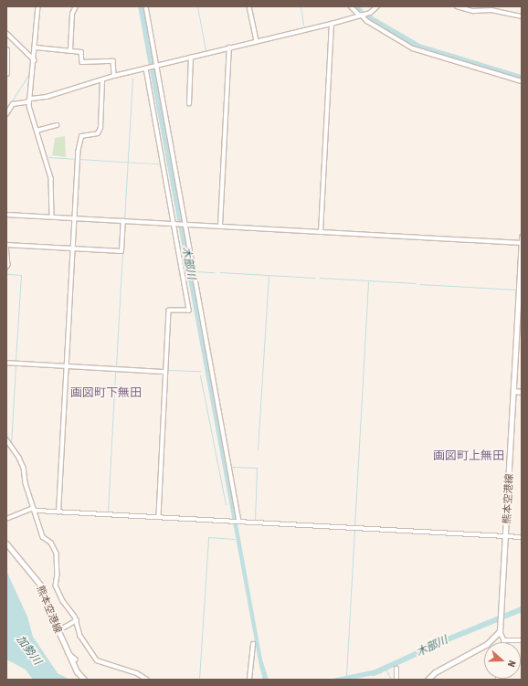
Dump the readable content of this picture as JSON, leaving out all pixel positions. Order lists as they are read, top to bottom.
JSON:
{
  "streets": {
    "main road": ["熊本空港線"]
  },
  "districts": ["画図町下無田", "画図町上無田"],
  "water": ["木部川", "加勢川"],
  "north": "right"
}
